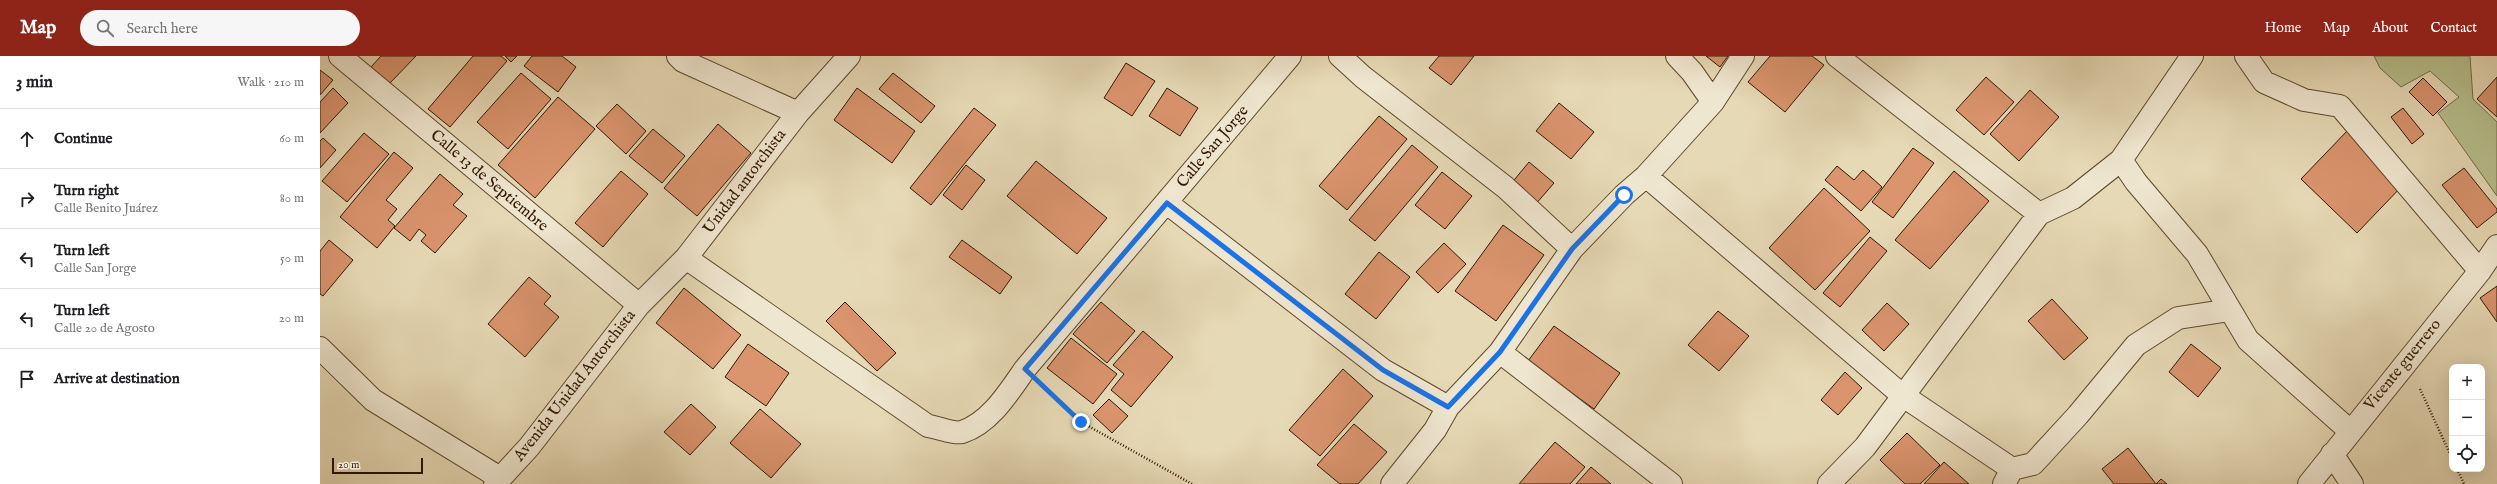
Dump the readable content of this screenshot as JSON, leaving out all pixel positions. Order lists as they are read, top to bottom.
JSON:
{
  "streets": {
    "street": [
      "Calle San Jorge",
      "Calle 13 de Septiembre",
      "Unidad antorchista",
      "Vicente guerrero",
      "Avenida Unidad Antorchista"
    ]
  },
  "crossings": [
    ["Calle San Jorge", "Unidad antorchista"],
    ["Calle 13 de Septiembre", "Unidad antorchista"],
    ["Calle 13 de Septiembre", "Avenida Unidad Antorchista"],
    ["Unidad antorchista", "Avenida Unidad Antorchista"]
  ],
  "scale_bar": "20 m",
  "page": {
    "header": "Map",
    "search": "Search here",
    "nav": [
      "Home",
      "Map",
      "About",
      "Contact"
    ],
    "heading": ["3 min", "Walk · 210 m"],
    "list": [
      ["Continue", "60 m"],
      ["Turn right", "Calle Benito Juárez", "80 m"],
      ["Turn left", "Calle San Jorge", "50 m"],
      ["Turn left", "Calle 20 de Agosto", "20 m"],
      "Arrive at destination"
    ],
    "map_buttons": ["+", "−"],
    "scale": "20 m"
  }
}
